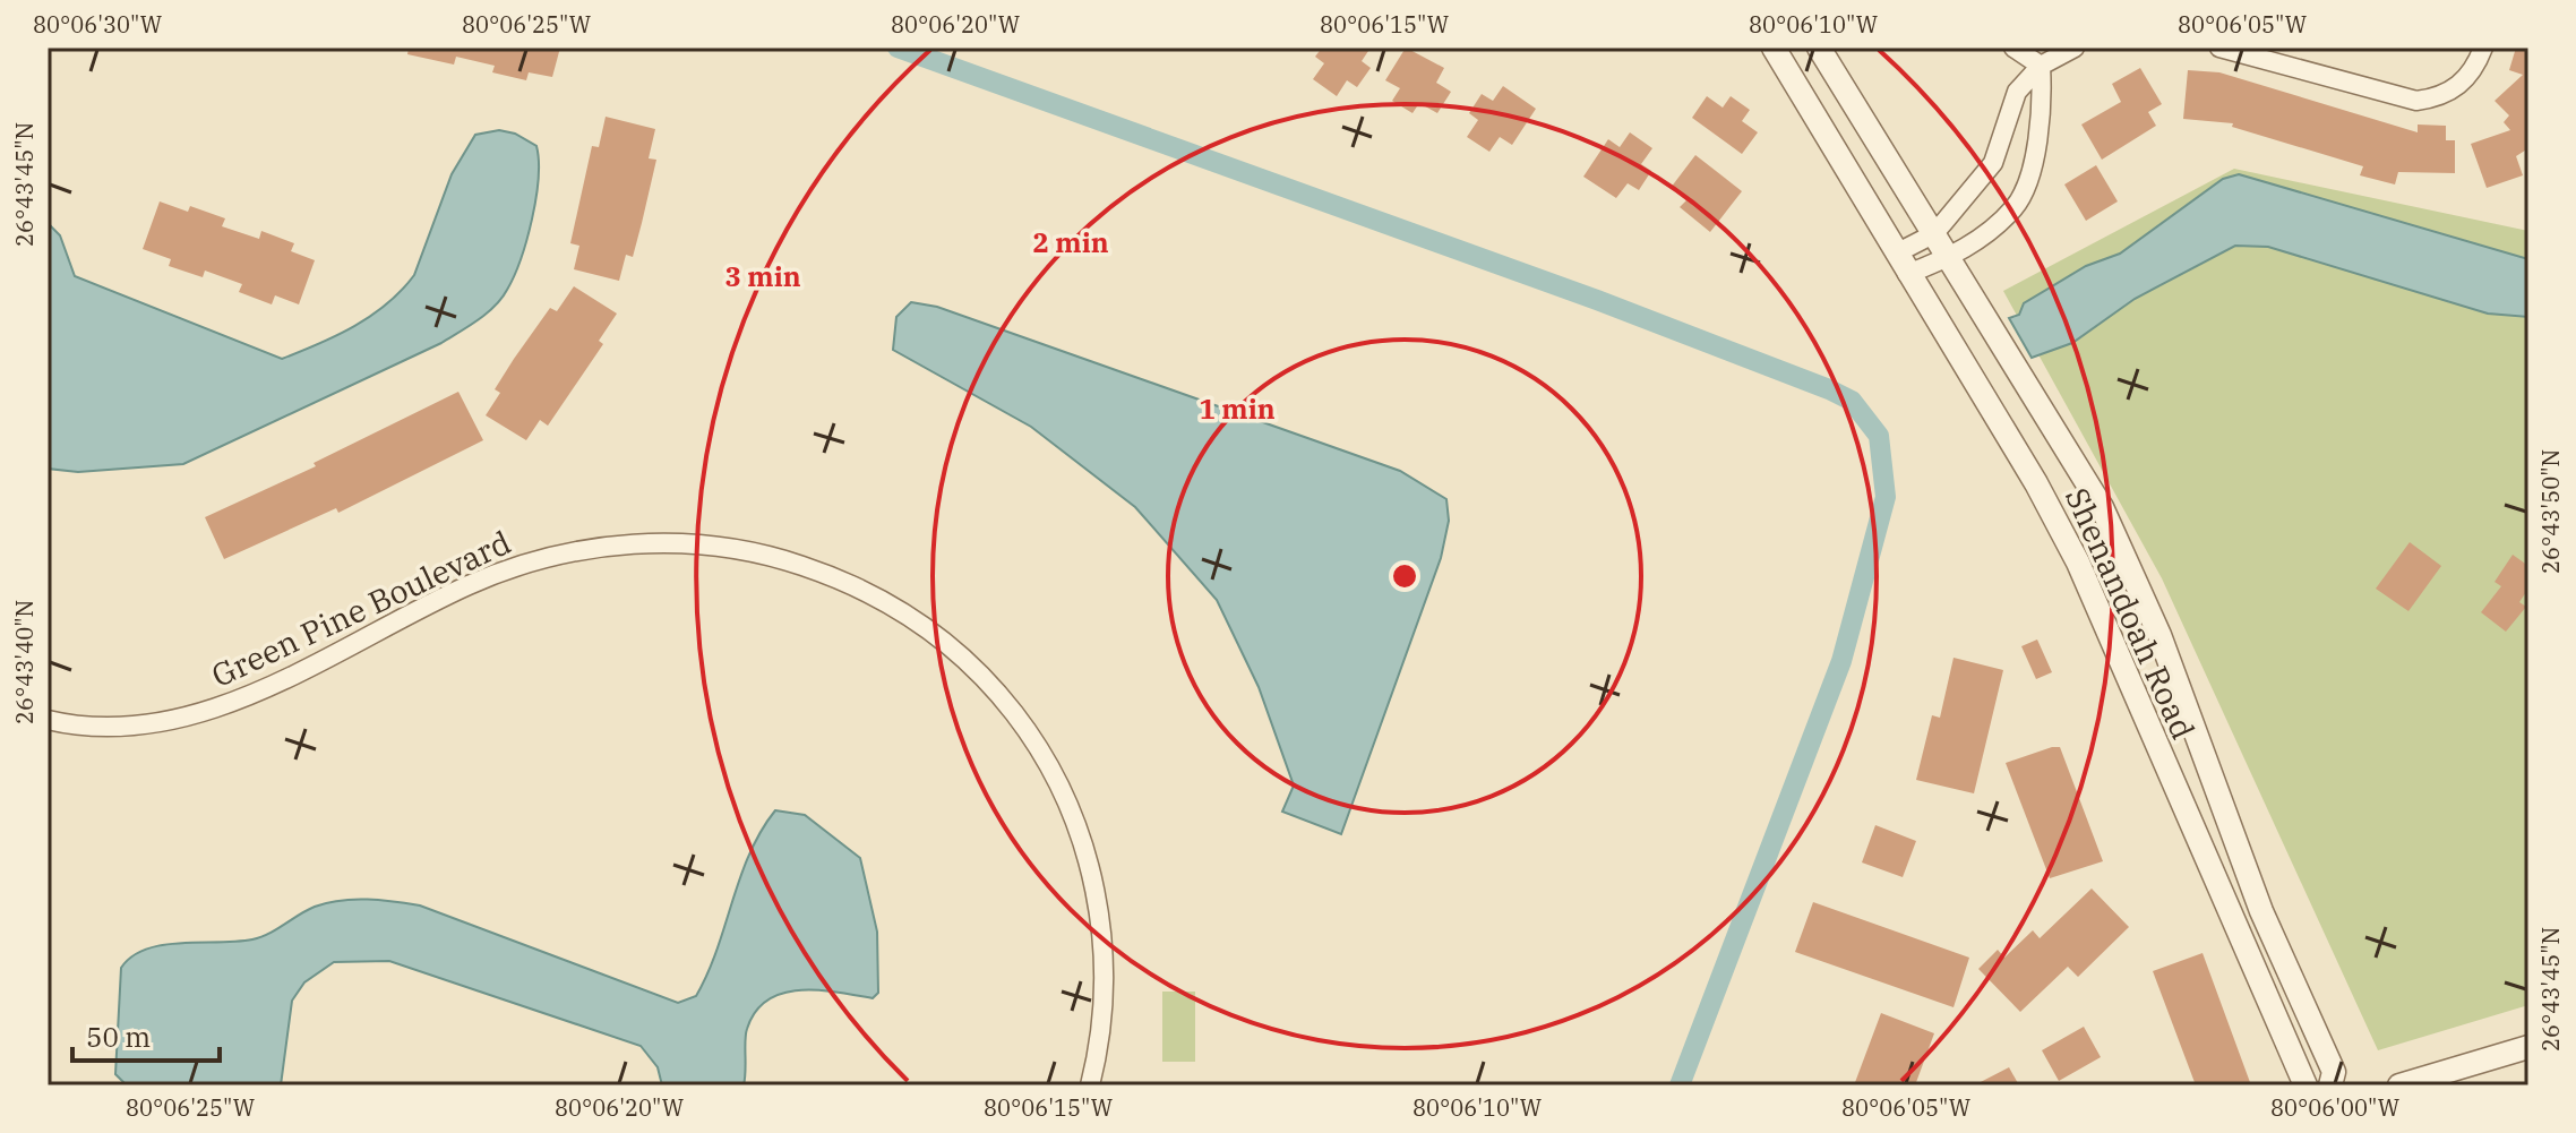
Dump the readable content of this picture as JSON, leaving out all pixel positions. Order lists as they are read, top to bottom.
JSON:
{
  "streets": {
    "street": ["Green Pine Boulevard", "Shenandoah Road"]
  },
  "scale_bar": "50 m",
  "coordinates": [
    "80°06'30\"W",
    "80°06'25\"W",
    "80°06'20\"W",
    "80°06'15\"W",
    "80°06'10\"W",
    "80°06'05\"W",
    "26°43'45\"N",
    "26°43'50\"N",
    "26°43'40\"N",
    "80°06'00\"W"
  ],
  "rings": ["2 min", "3 min", "1 min"]
}
